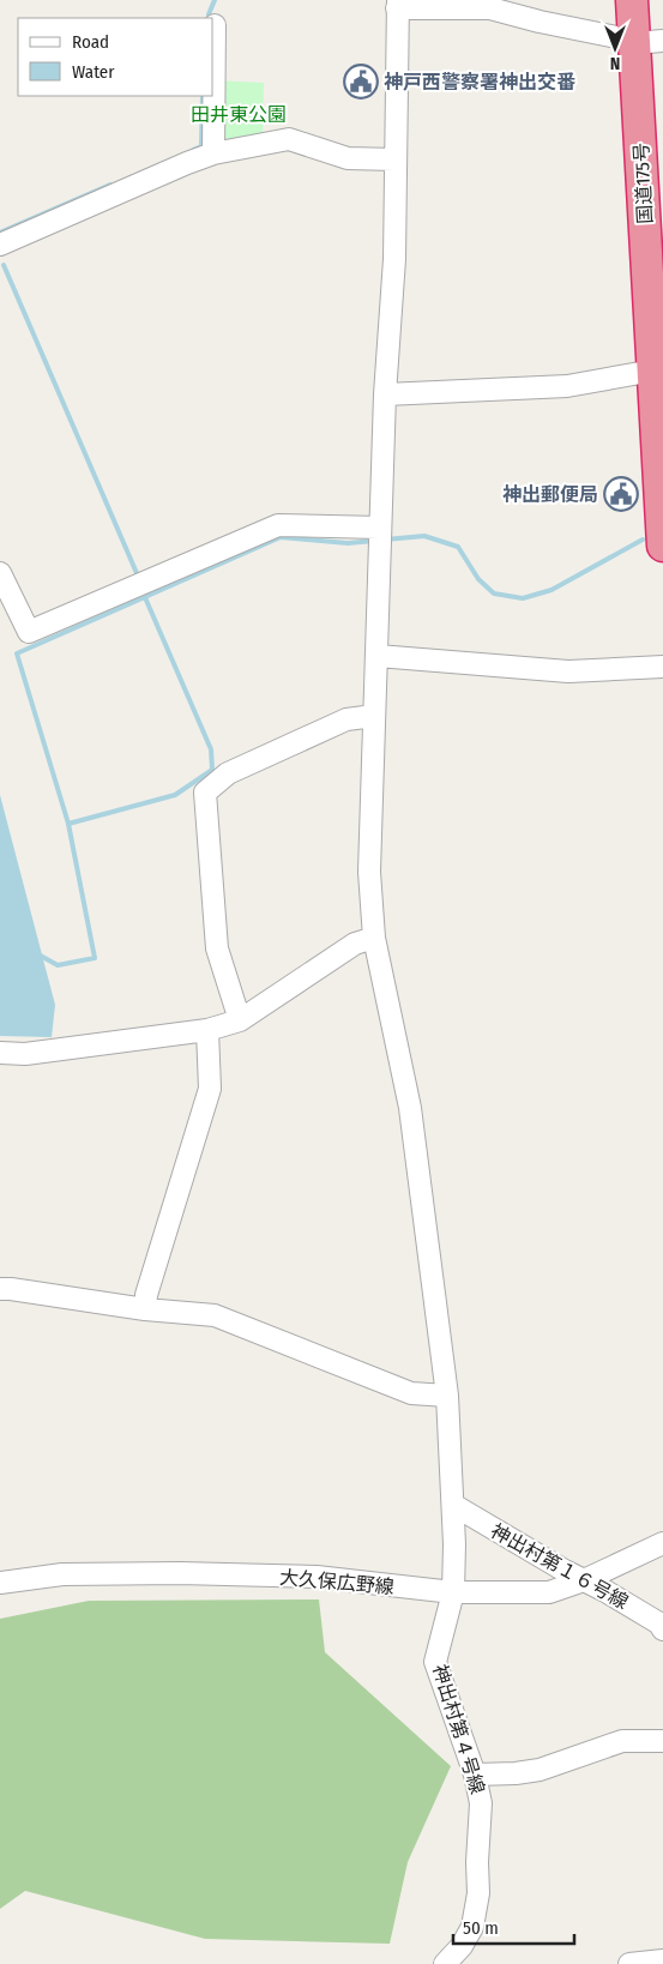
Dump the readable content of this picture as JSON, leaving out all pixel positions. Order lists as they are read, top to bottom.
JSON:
{
  "streets": {
    "highway": ["国道175号"],
    "street": ["神出村第１６号線", "大久保広野線", "神出村第４号線"]
  },
  "crossings": [
    ["神出村第１６号線", "大久保広野線"],
    ["神出村第１６号線", "神出村第４号線"],
    ["大久保広野線", "神出村第４号線"]
  ],
  "parks": ["田井東公園"],
  "places": {
    "public building": ["神戸西警察署神出交番", "神出郵便局"]
  },
  "legend": ["Road", "Water"],
  "scale_bar": "50 m",
  "north": "bottom"
}
